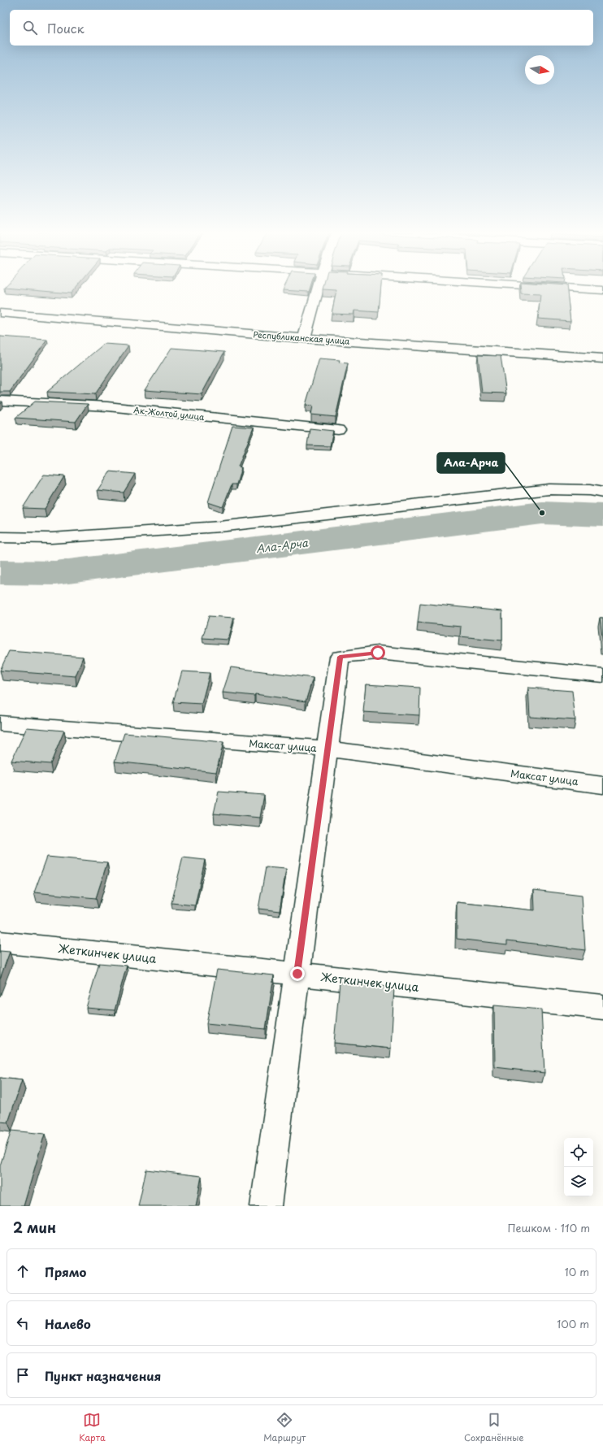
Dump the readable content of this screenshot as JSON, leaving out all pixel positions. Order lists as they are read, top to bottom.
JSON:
{
  "streets": {
    "street": [
      "Республиканская улица",
      "Ак-Жолтой улица",
      "Максат улица",
      "Жеткинчек улица"
    ]
  },
  "water": ["Ала-Арча"],
  "places": ["Ала-Арча"],
  "north": "right",
  "page": {
    "search": "Поиск",
    "heading": ["2 мин", "Пешком · 110 m"],
    "list": [
      ["Прямо", "10 m"],
      ["Налево", "100 m"],
      "Пункт назначения"
    ],
    "nav": ["Карта", "Маршрут", "Сохранённые"]
  }
}
